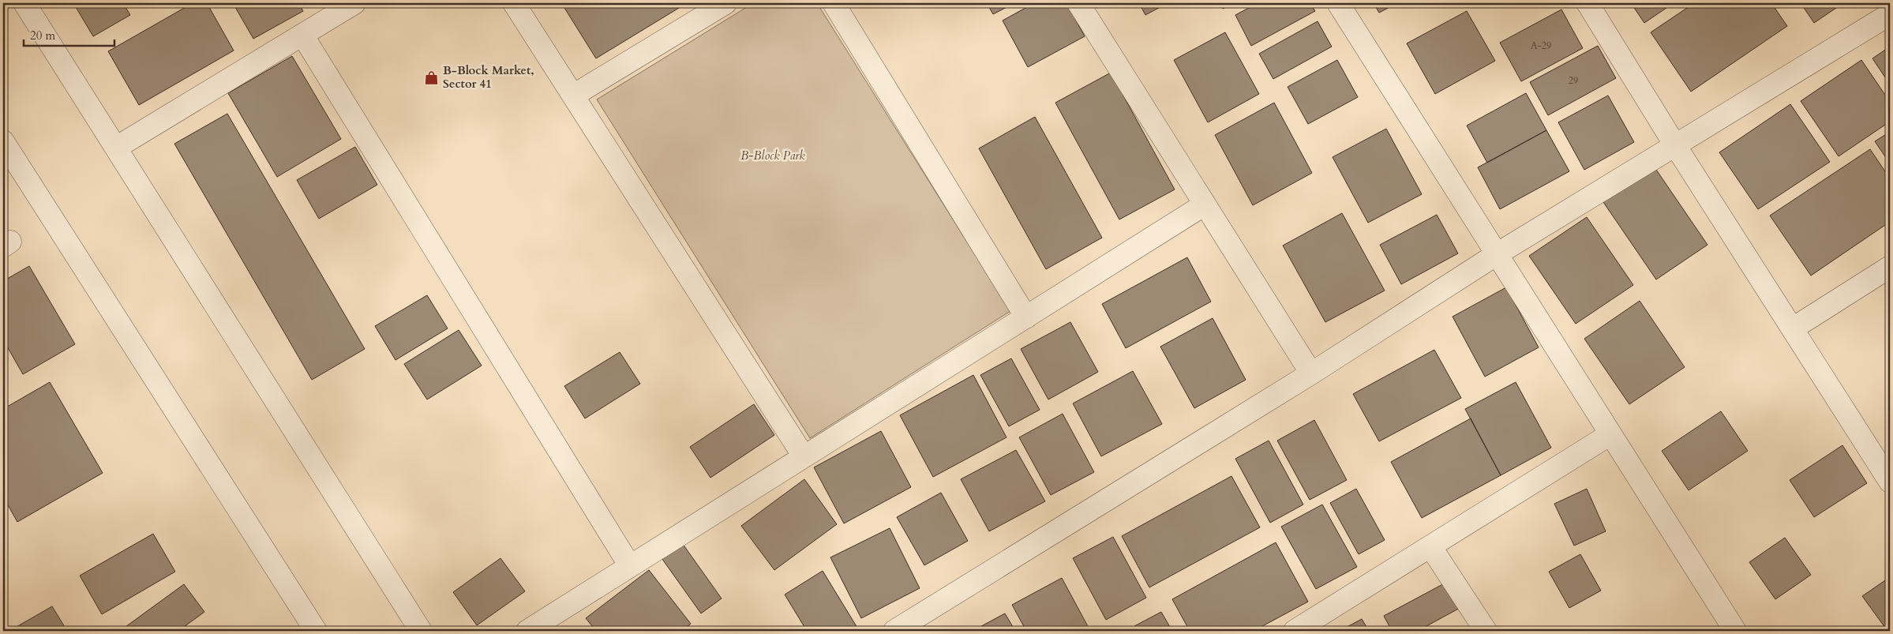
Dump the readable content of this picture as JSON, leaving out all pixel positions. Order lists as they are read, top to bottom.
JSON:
{
  "parks": ["B-Block Park"],
  "places": {
    "shop": ["B-Block Market, Sector 41"]
  },
  "house_numbers": ["A-29", "29"],
  "scale_bar": "20 m"
}
